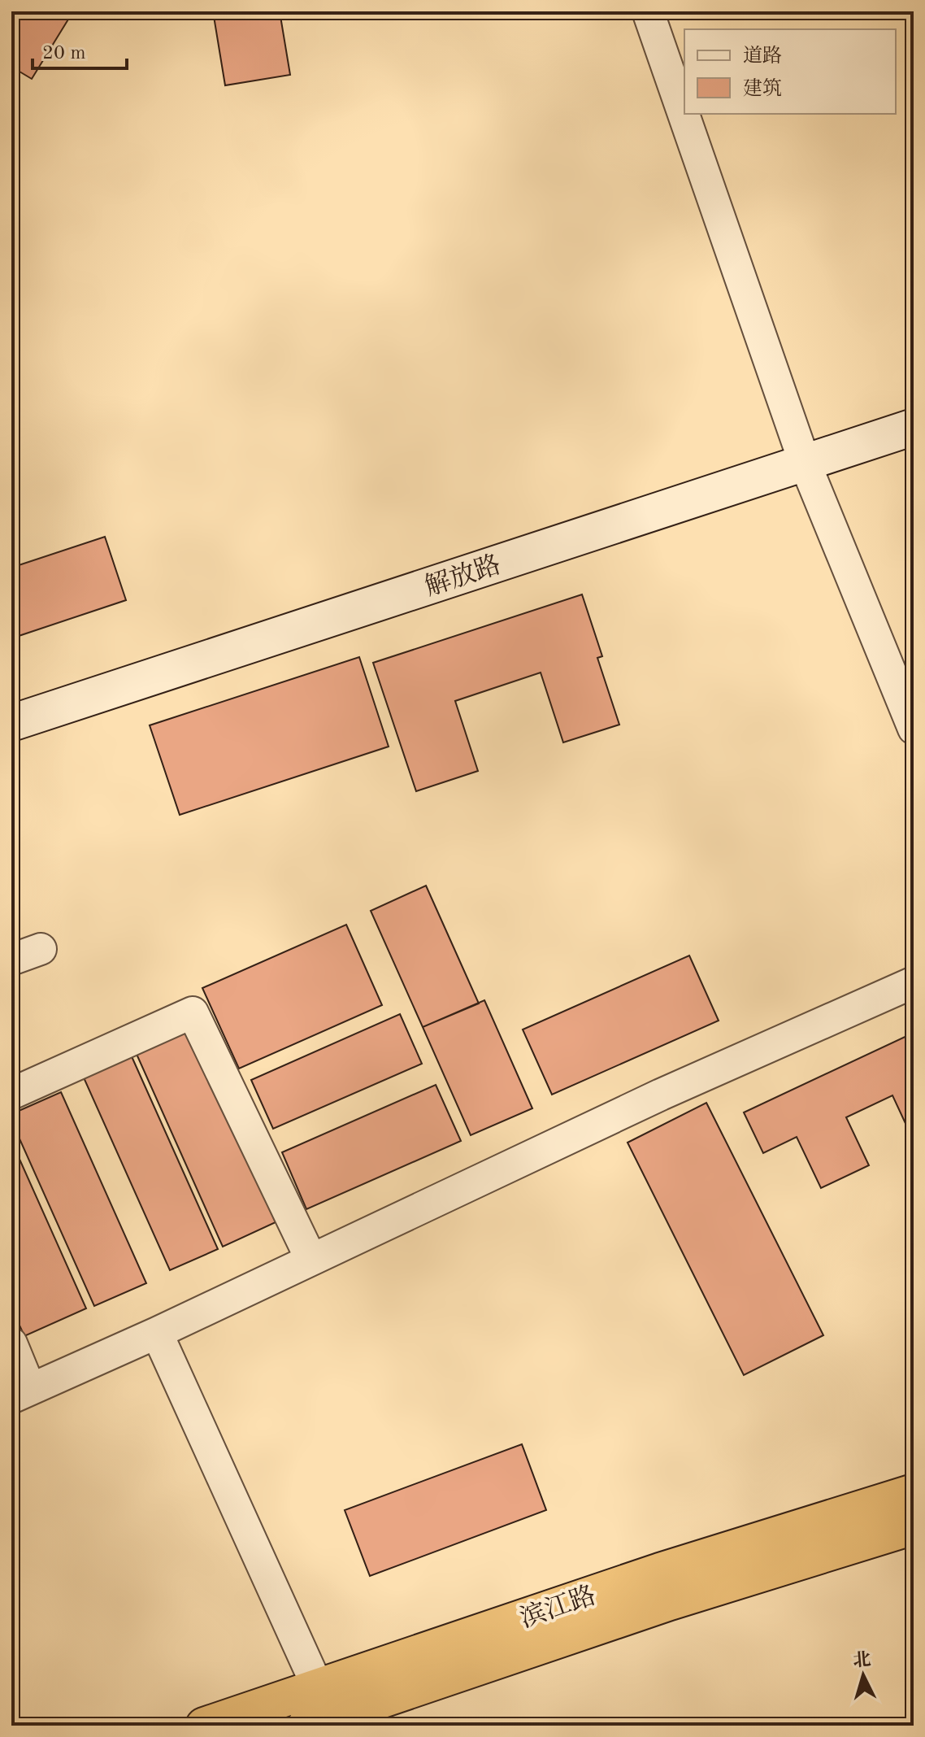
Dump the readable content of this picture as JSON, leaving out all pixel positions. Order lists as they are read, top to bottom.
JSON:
{
  "streets": {
    "highway": ["滨江路"],
    "street": ["解放路"]
  },
  "legend": ["道路", "建筑"],
  "scale_bar": "20 m",
  "north": "top"
}
